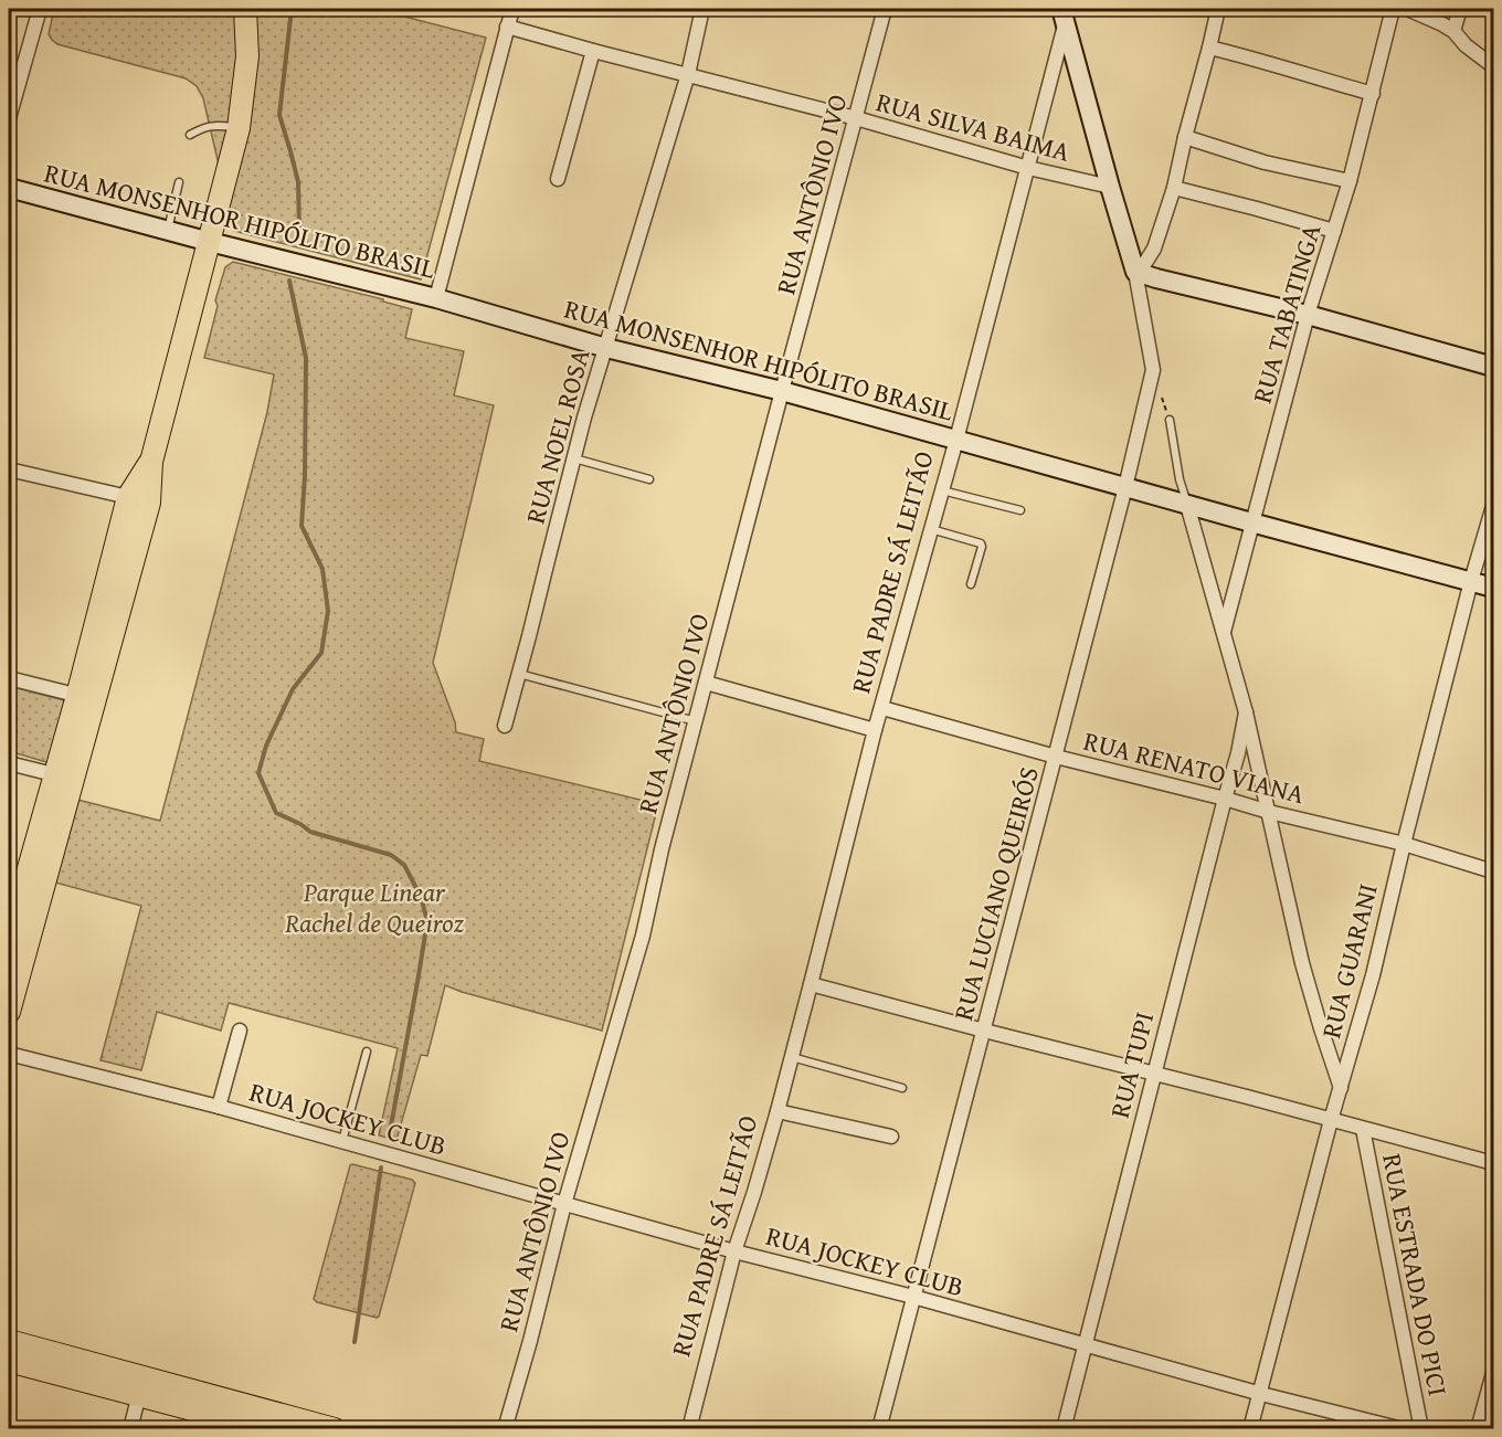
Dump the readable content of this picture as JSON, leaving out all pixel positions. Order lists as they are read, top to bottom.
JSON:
{
  "streets": {
    "main road": ["RUA MONSENHOR HIPÓLITO BRASIL", "RUA PADRE SÁ LEITÃO"],
    "street": [
      "RUA SILVA BAIMA",
      "RUA ANTÔNIO IVO",
      "RUA TABATINGA",
      "RUA NOEL ROSA",
      "RUA RENATO VIANA",
      "RUA LUCIANO QUEIRÓS",
      "RUA GUARANI",
      "RUA TUPI",
      "RUA JOCKEY CLUB",
      "RUA ESTRADA DO PICI"
    ]
  },
  "crossings": [
    ["RUA SILVA BAIMA", "RUA ANTÔNIO IVO"],
    ["RUA SILVA BAIMA", "RUA NOEL ROSA"],
    ["RUA SILVA BAIMA", "RUA PADRE SÁ LEITÃO"],
    ["RUA ANTÔNIO IVO", "RUA MONSENHOR HIPÓLITO BRASIL"],
    ["RUA ANTÔNIO IVO", "RUA JOCKEY CLUB"],
    ["RUA MONSENHOR HIPÓLITO BRASIL", "RUA TABATINGA"],
    ["RUA MONSENHOR HIPÓLITO BRASIL", "RUA NOEL ROSA"],
    ["RUA MONSENHOR HIPÓLITO BRASIL", "RUA PADRE SÁ LEITÃO"],
    ["RUA MONSENHOR HIPÓLITO BRASIL", "RUA LUCIANO QUEIRÓS"],
    ["RUA MONSENHOR HIPÓLITO BRASIL", "RUA GUARANI"],
    ["RUA PADRE SÁ LEITÃO", "RUA RENATO VIANA"],
    ["RUA PADRE SÁ LEITÃO", "RUA LUCIANO QUEIRÓS"],
    ["RUA PADRE SÁ LEITÃO", "RUA JOCKEY CLUB"],
    ["RUA RENATO VIANA", "RUA LUCIANO QUEIRÓS"],
    ["RUA RENATO VIANA", "RUA GUARANI"],
    ["RUA RENATO VIANA", "RUA TUPI"],
    ["RUA LUCIANO QUEIRÓS", "RUA JOCKEY CLUB"],
    ["RUA GUARANI", "RUA JOCKEY CLUB"],
    ["RUA TUPI", "RUA JOCKEY CLUB"]
  ],
  "parks": ["Parque Linear Rachel de Queiroz"]
}
